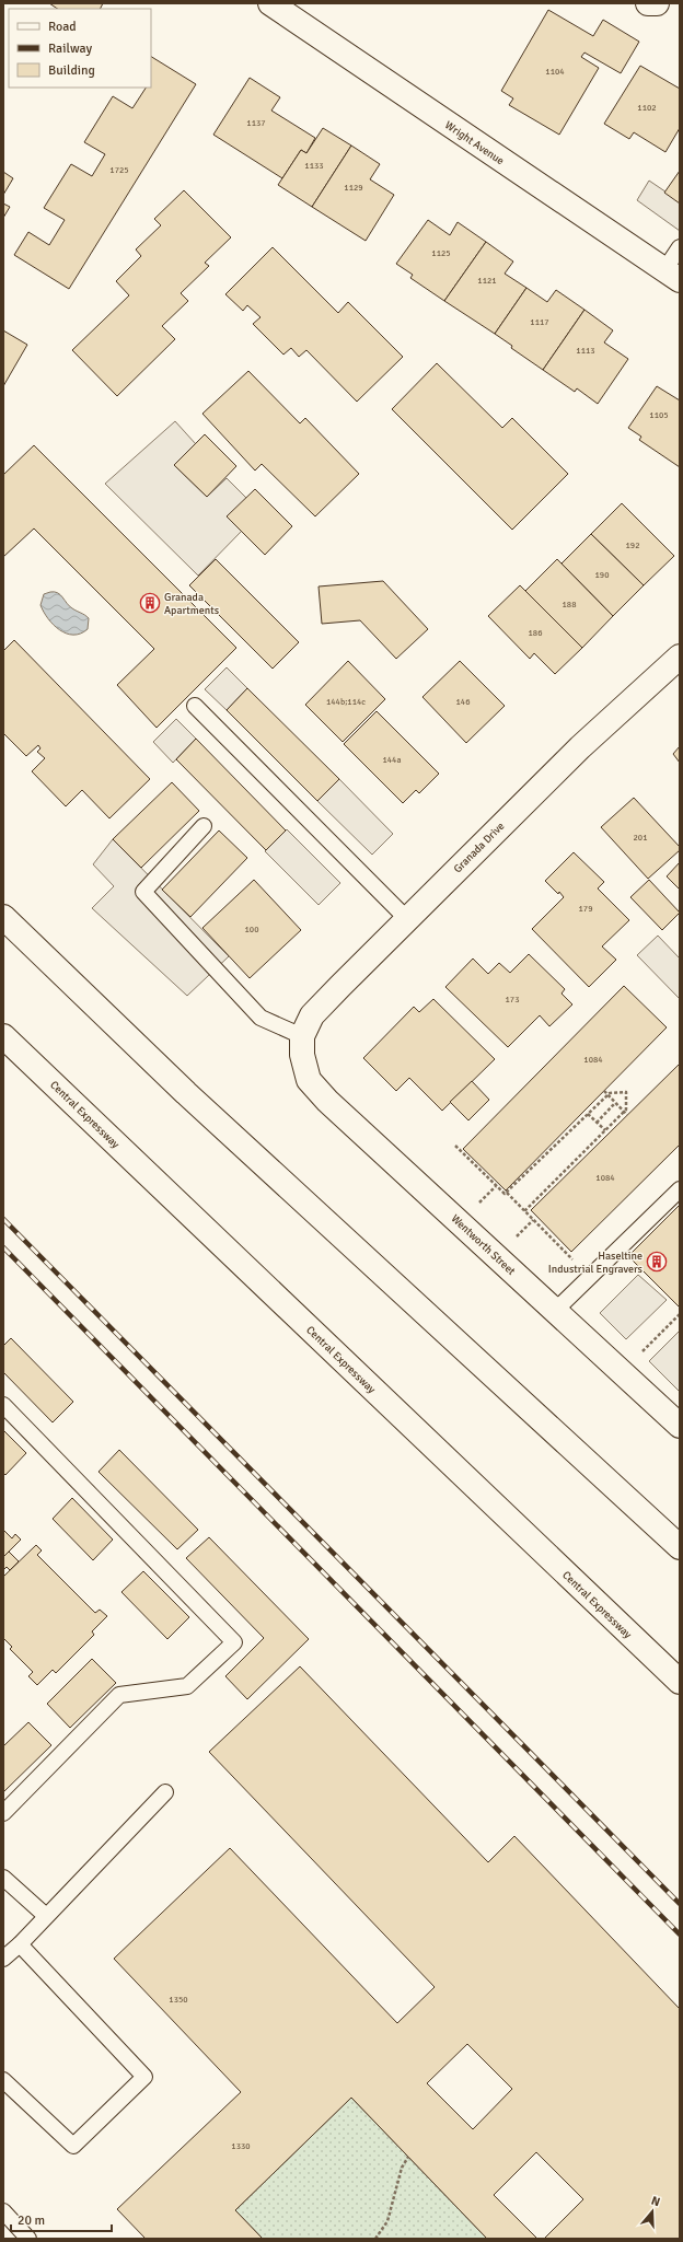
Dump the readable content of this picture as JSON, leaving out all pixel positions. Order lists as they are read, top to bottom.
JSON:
{
  "streets": {
    "main road": [
      "Wright Avenue",
      "Granada Drive",
      "Central Expressway",
      "Wentworth Street"
    ]
  },
  "crossings": [
    ["Granada Drive", "Wentworth Street"]
  ],
  "places": {
    "building": ["Granada Apartments", "Haseltine Industrial Engravers"]
  },
  "house_numbers": [
    "1104",
    "1102",
    "1137",
    "1133",
    "1725",
    "1129",
    "1125",
    "1121",
    "1117",
    "1113",
    "1105",
    "192",
    "190",
    "188",
    "186",
    "144b;114c",
    "146",
    "144a",
    "201",
    "179",
    "100",
    "173",
    "1084",
    "1084",
    "1350",
    "1330"
  ],
  "legend": ["Road", "Railway", "Building"],
  "scale_bar": "20 m",
  "north": "top"
}
